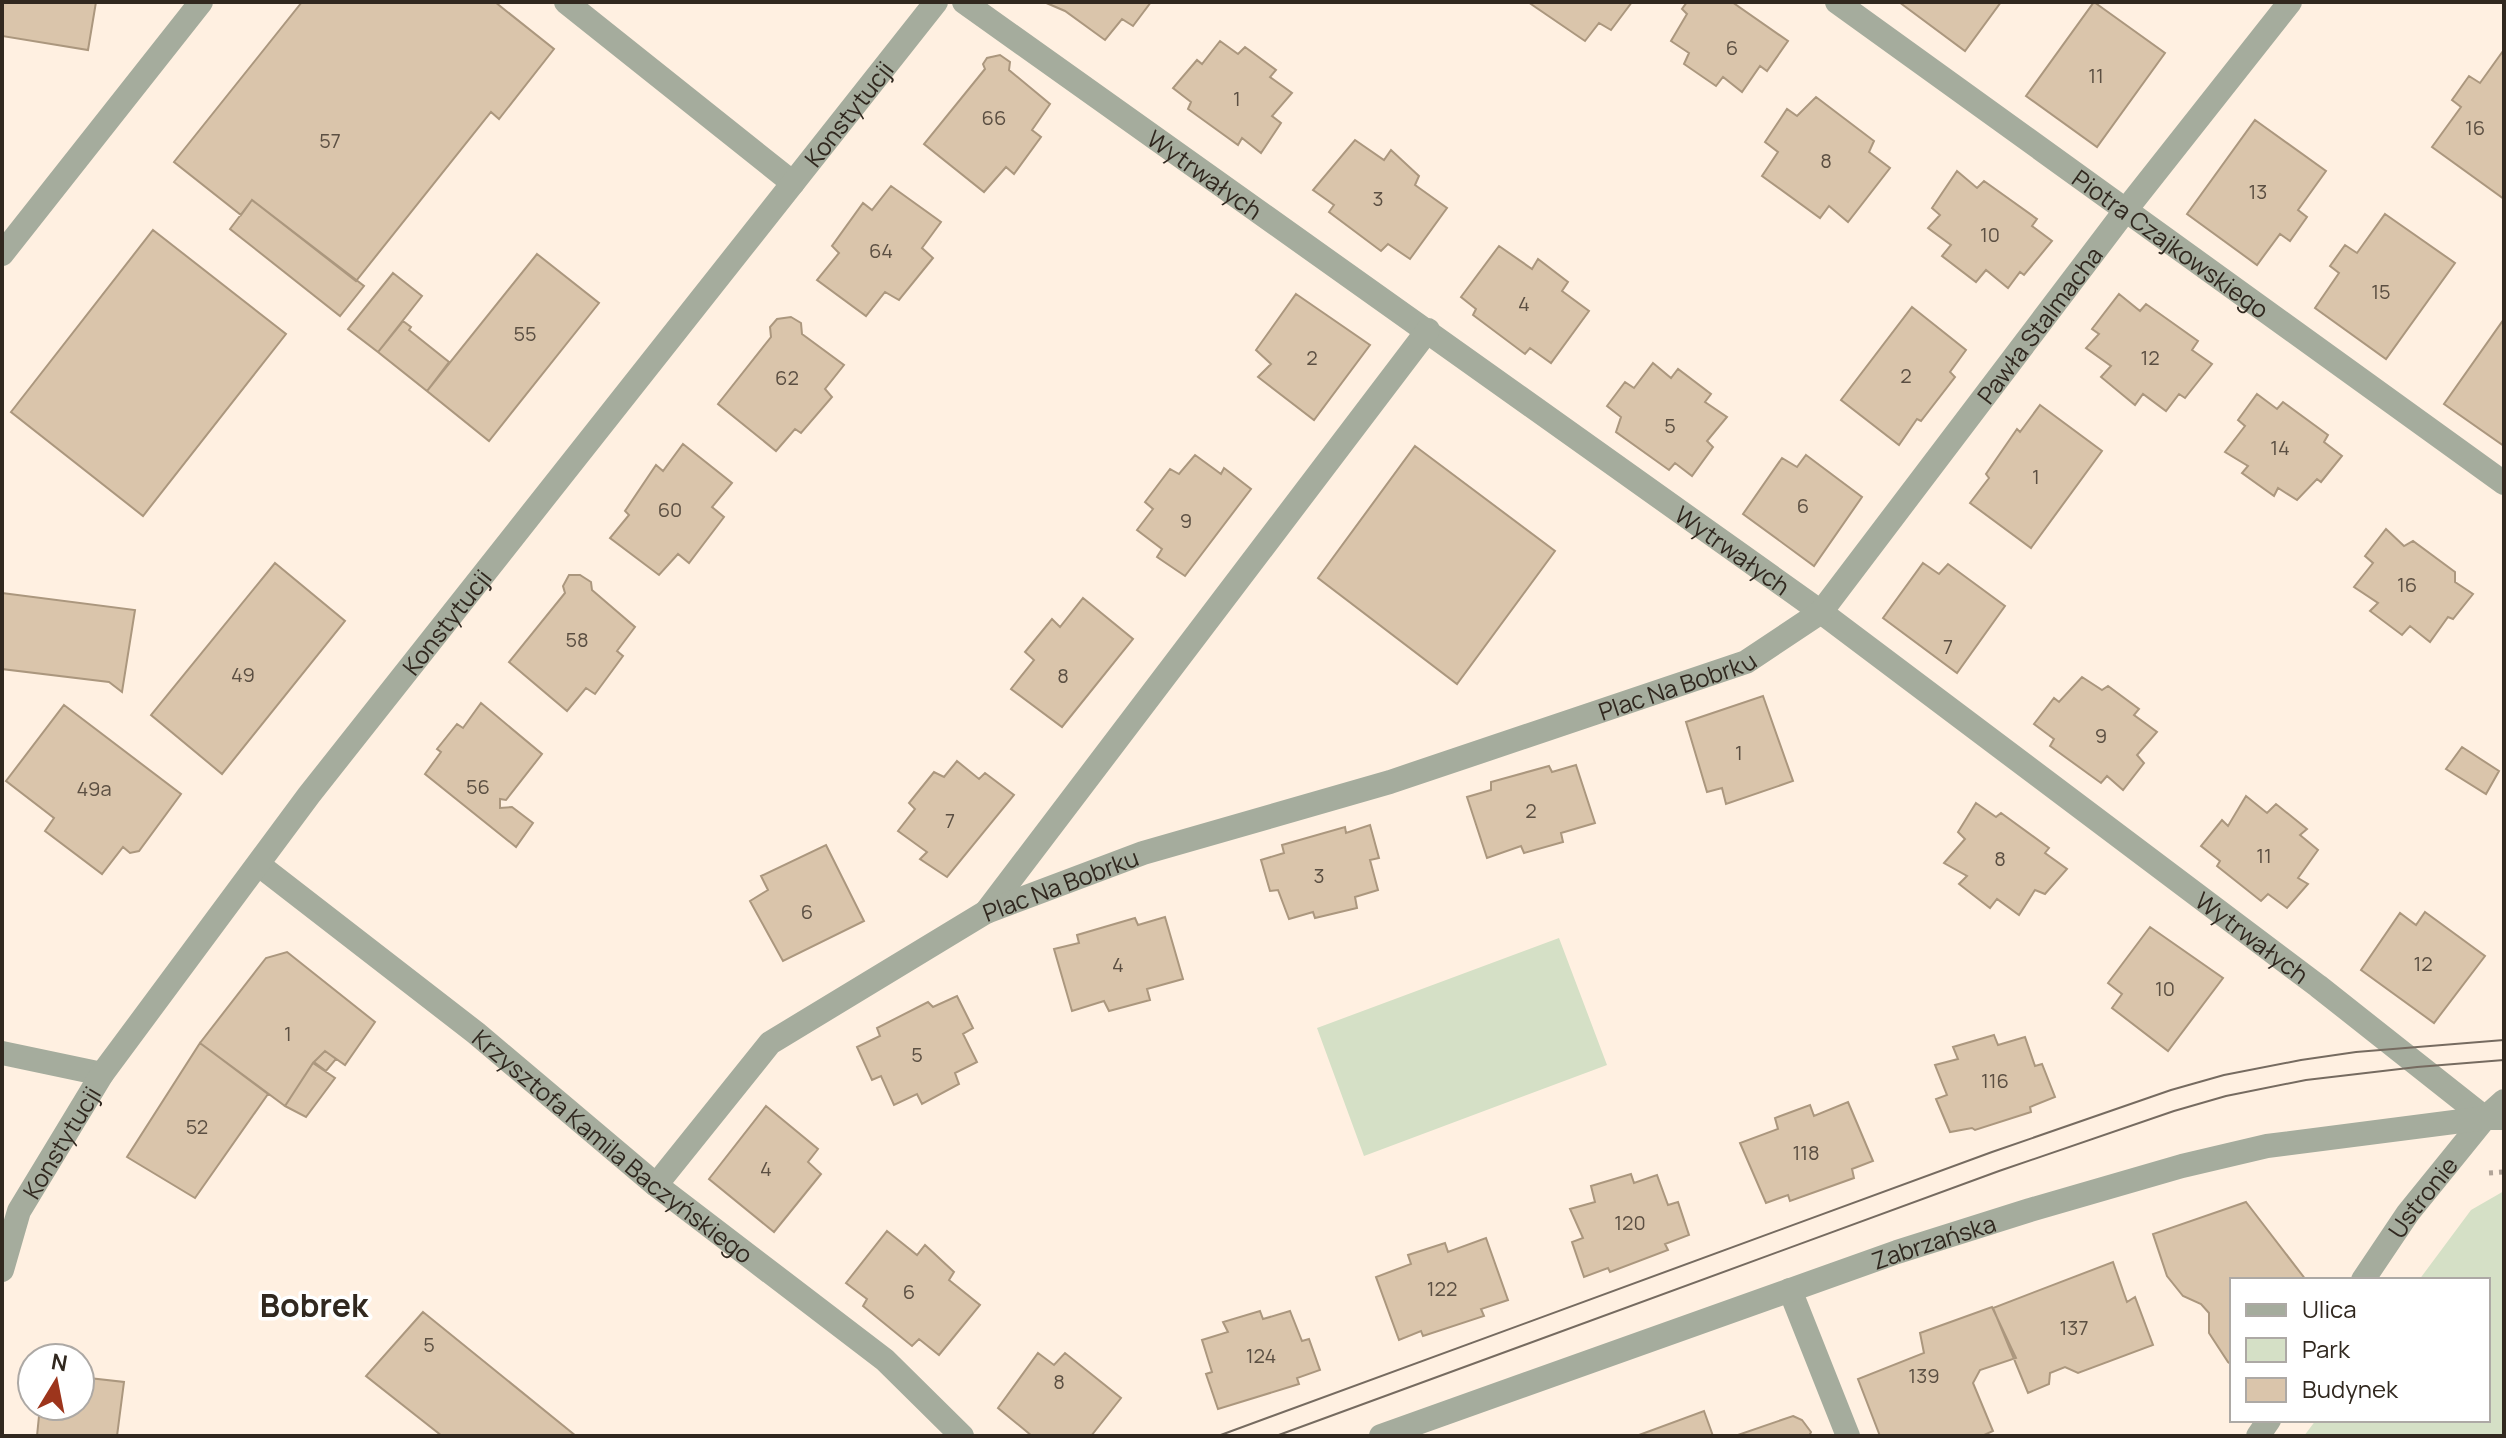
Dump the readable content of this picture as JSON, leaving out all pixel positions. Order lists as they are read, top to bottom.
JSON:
{
  "streets": {
    "street": [
      "Konstytucji",
      "Wytrwałych",
      "Piotra Czajkowskiego",
      "Pawła Stalmacha",
      "Plac Na Bobrku",
      "Krzysztofa Kamila Baczyńskiego",
      "Ustronie",
      "Zabrzańska"
    ]
  },
  "crossings": [
    ["Konstytucji", "Krzysztofa Kamila Baczyńskiego"],
    ["Wytrwałych", "Pawła Stalmacha"],
    ["Wytrwałych", "Plac Na Bobrku"],
    ["Wytrwałych", "Ustronie"],
    ["Wytrwałych", "Zabrzańska"],
    ["Piotra Czajkowskiego", "Pawła Stalmacha"],
    ["Pawła Stalmacha", "Plac Na Bobrku"],
    ["Ustronie", "Zabrzańska"]
  ],
  "districts": ["Bobrek"],
  "house_numbers": [
    "6",
    "11",
    "1",
    "66",
    "16",
    "57",
    "8",
    "13",
    "3",
    "10",
    "64",
    "15",
    "4",
    "55",
    "2",
    "12",
    "2",
    "62",
    "5",
    "14",
    "1",
    "6",
    "60",
    "9",
    "16",
    "58",
    "7",
    "49",
    "8",
    "9",
    "1",
    "56",
    "49a",
    "2",
    "7",
    "11",
    "8",
    "3",
    "6",
    "12",
    "4",
    "10",
    "1",
    "5",
    "116",
    "52",
    "118",
    "4",
    "120",
    "122",
    "6",
    "137",
    "5",
    "124",
    "139",
    "8"
  ],
  "legend": ["Ulica", "Park", "Budynek"],
  "north": "top"
}
